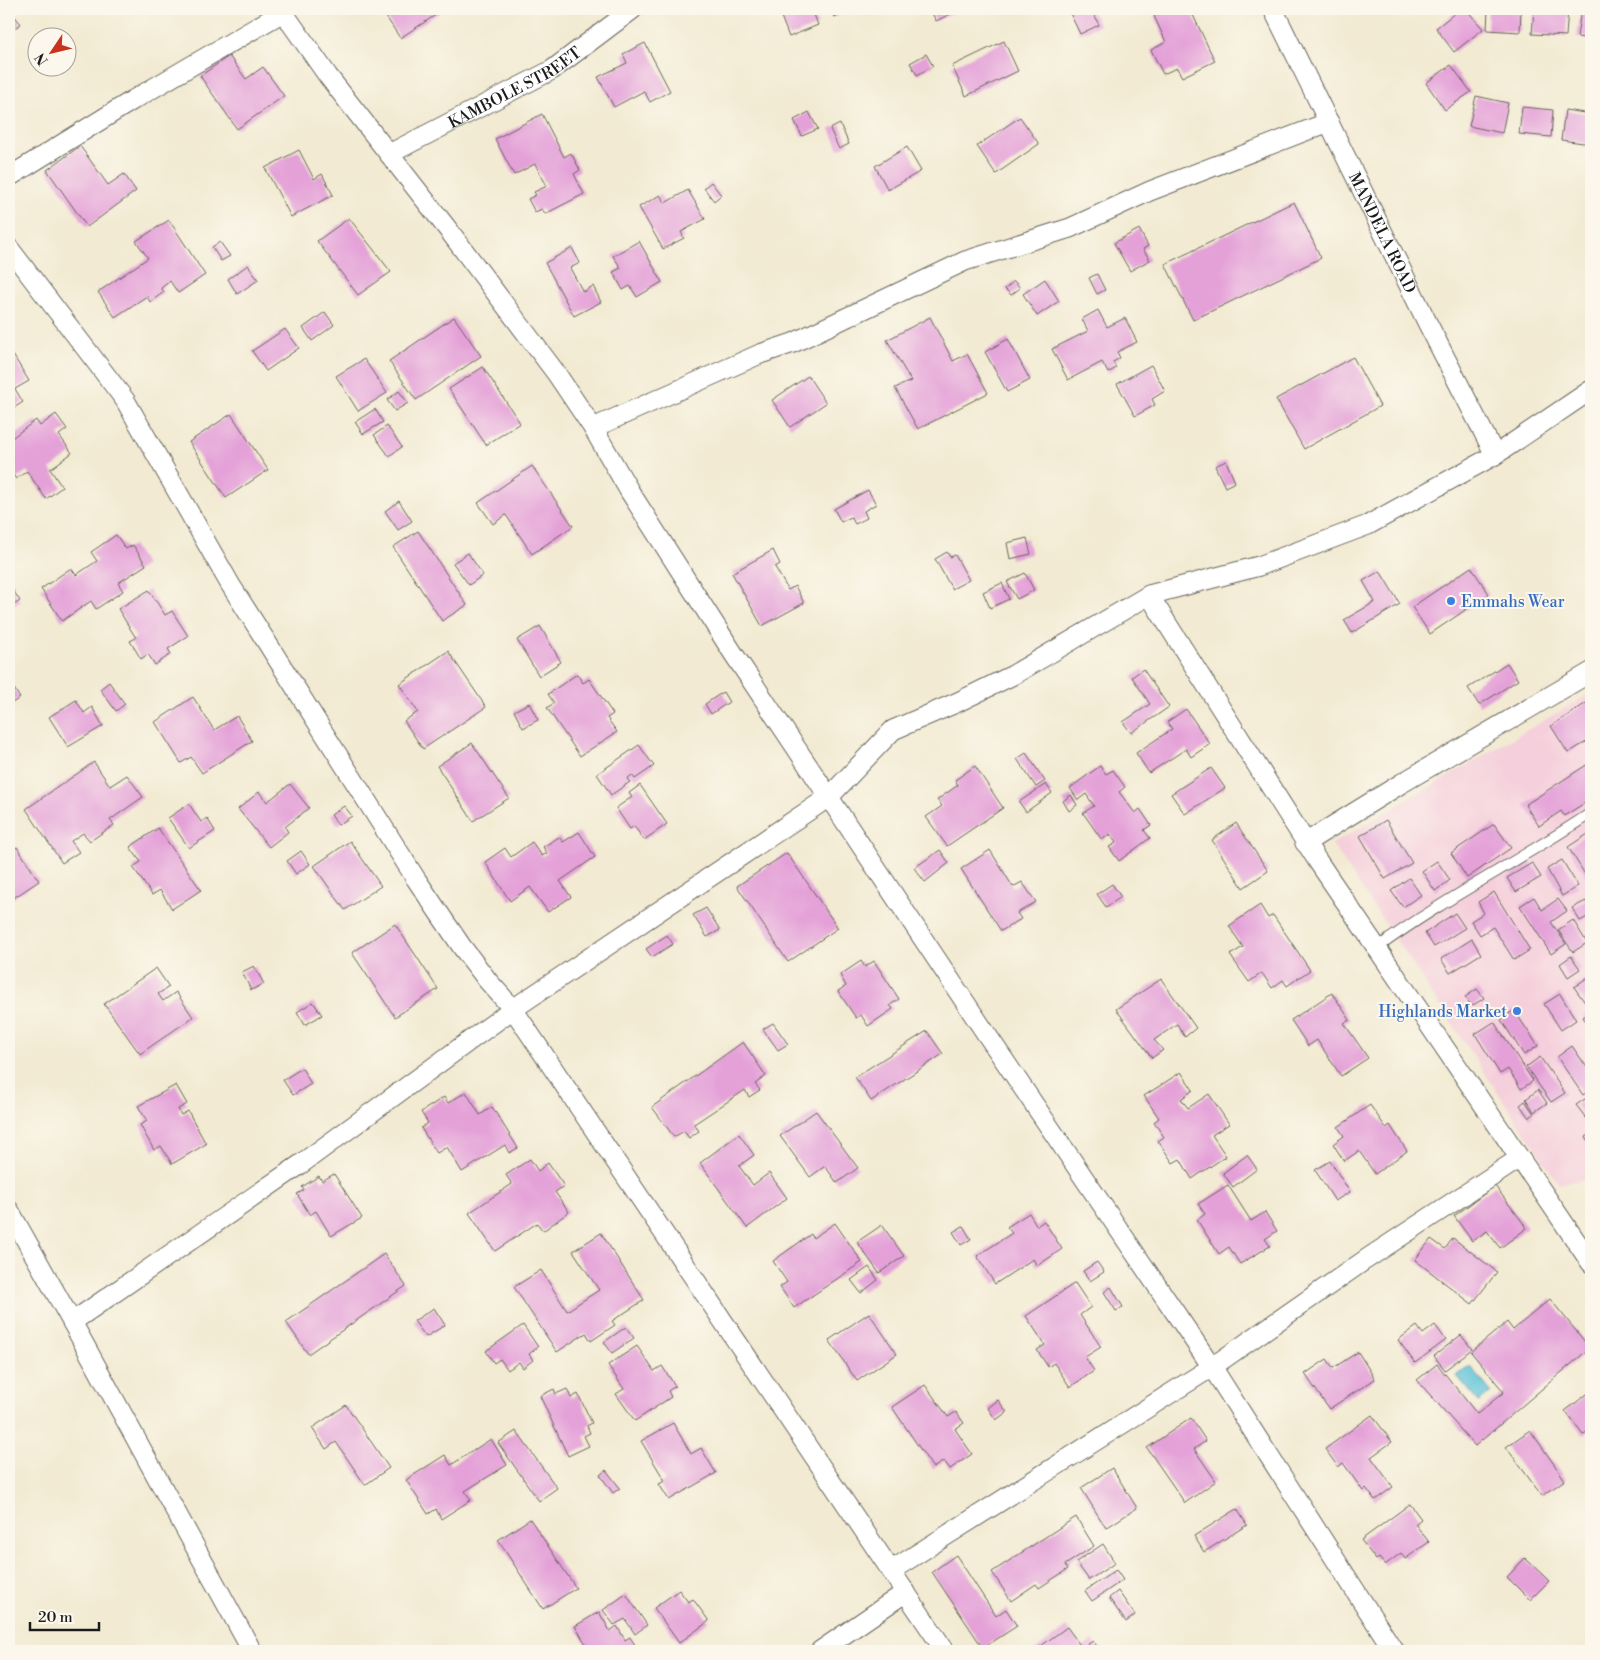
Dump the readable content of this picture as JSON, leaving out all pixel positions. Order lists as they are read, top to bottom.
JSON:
{
  "streets": {
    "street": ["KAMBOLE STREET", "MANDELA ROAD"]
  },
  "places": ["Emmahs Wear", "Highlands Market"],
  "scale_bar": "20 m",
  "north": "bottom left"
}
